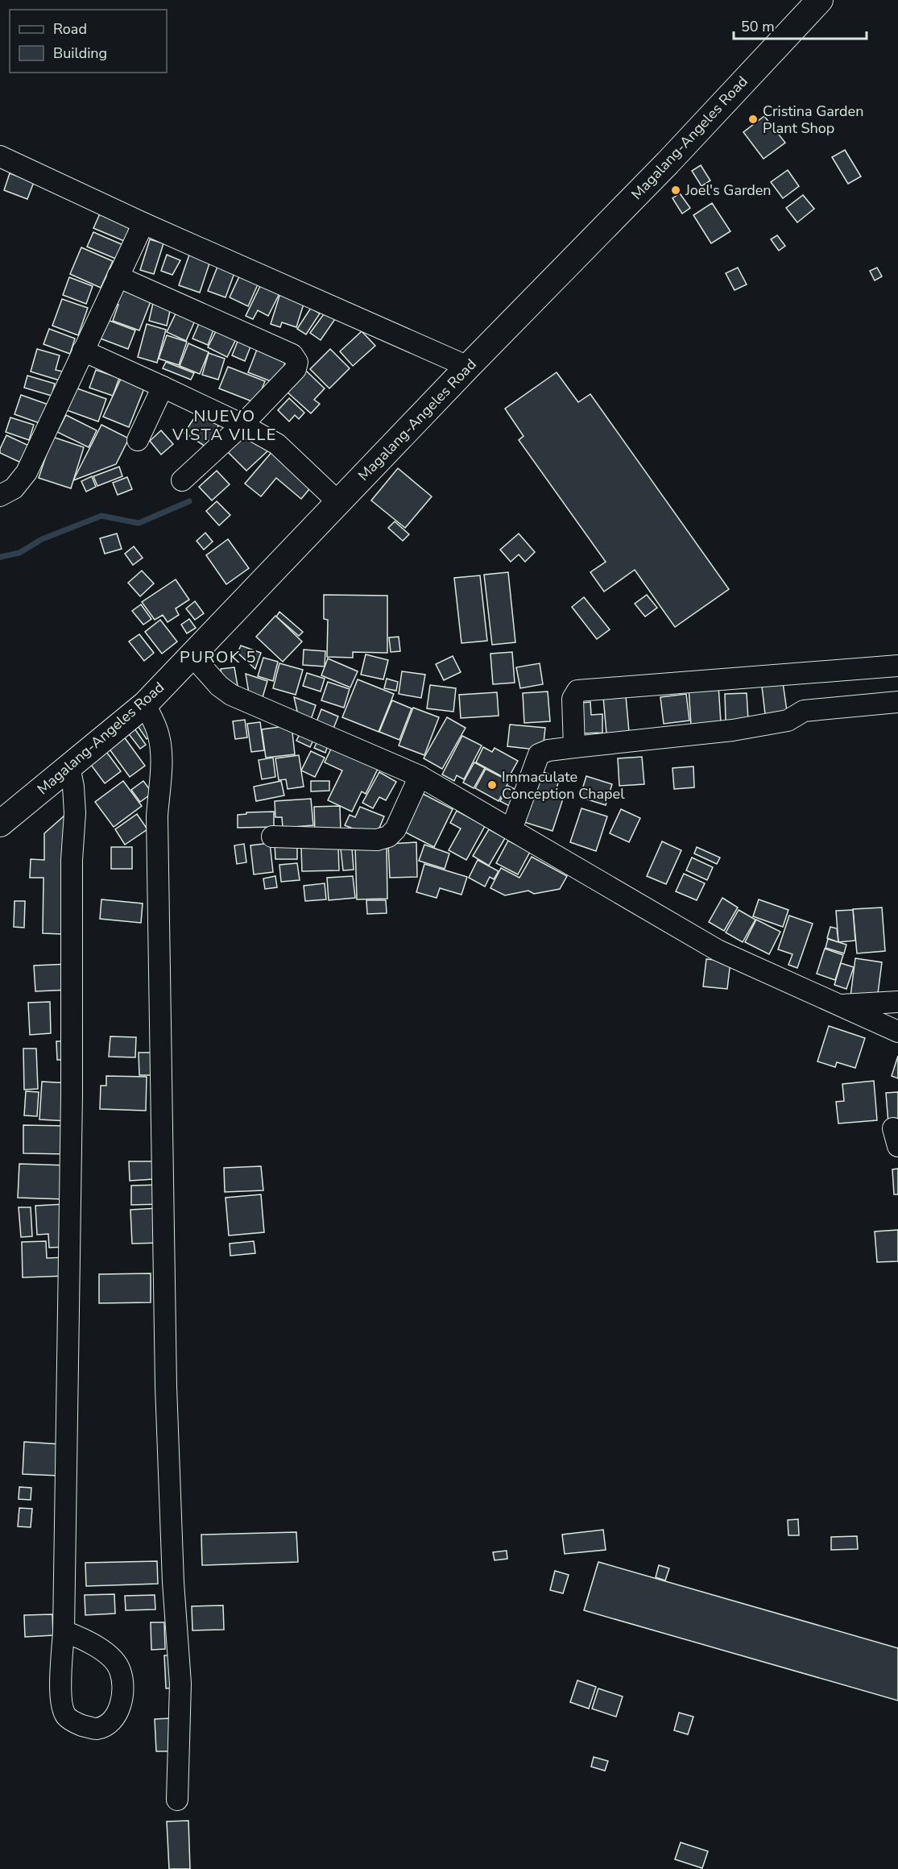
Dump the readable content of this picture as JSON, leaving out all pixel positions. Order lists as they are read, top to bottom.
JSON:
{
  "streets": {
    "main road": ["Magalang-Angeles Road"]
  },
  "districts": ["NUEVO VISTA VILLE", "PUROK 5"],
  "places": ["Cristina Garden Plant Shop", "Joel's Garden", "Immaculate Conception Chapel"],
  "legend": ["Road", "Building"],
  "scale_bar": "50 m"
}
